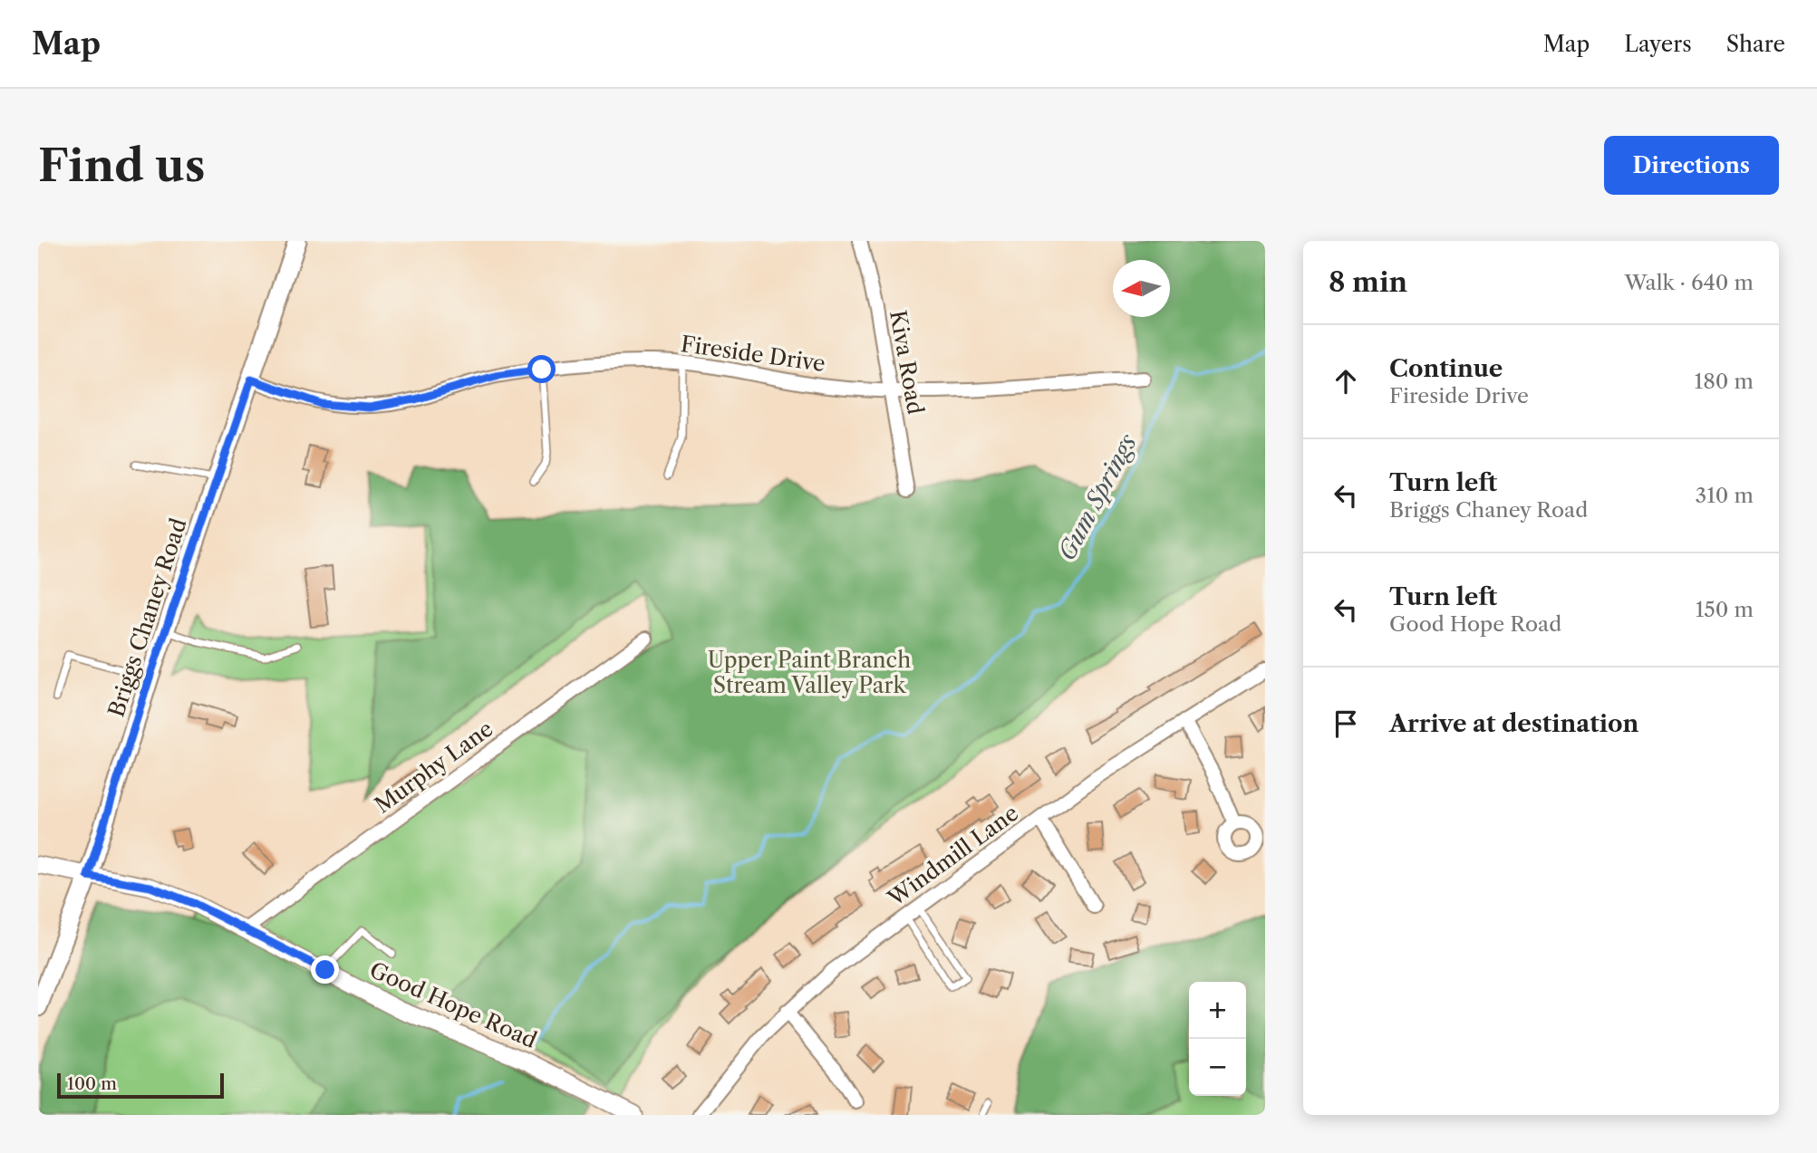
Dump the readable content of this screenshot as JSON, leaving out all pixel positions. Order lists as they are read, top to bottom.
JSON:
{
  "streets": {
    "main road": ["Briggs Chaney Road"],
    "street": [
      "Fireside Drive",
      "Kiva Road",
      "Murphy Lane",
      "Windmill Lane",
      "Good Hope Road"
    ]
  },
  "crossings": [
    ["Fireside Drive", "Kiva Road"],
    ["Fireside Drive", "Briggs Chaney Road"],
    ["Briggs Chaney Road", "Good Hope Road"],
    ["Murphy Lane", "Good Hope Road"]
  ],
  "water": ["Gum Springs"],
  "parks": ["Upper Paint Branch Stream Valley Park"],
  "scale_bar": "100 m",
  "north": "left",
  "page": {
    "header": "Map",
    "nav": ["Map", "Layers", "Share"],
    "buttons": "Directions",
    "title": "Find us",
    "heading": ["8 min", "Walk · 640 m"],
    "list": [
      ["Continue", "Fireside Drive", "180 m"],
      ["Turn left", "Briggs Chaney Road", "310 m"],
      ["Turn left", "Good Hope Road", "150 m"],
      "Arrive at destination"
    ],
    "map_buttons": ["+", "−"],
    "scale": "100 m"
  }
}
